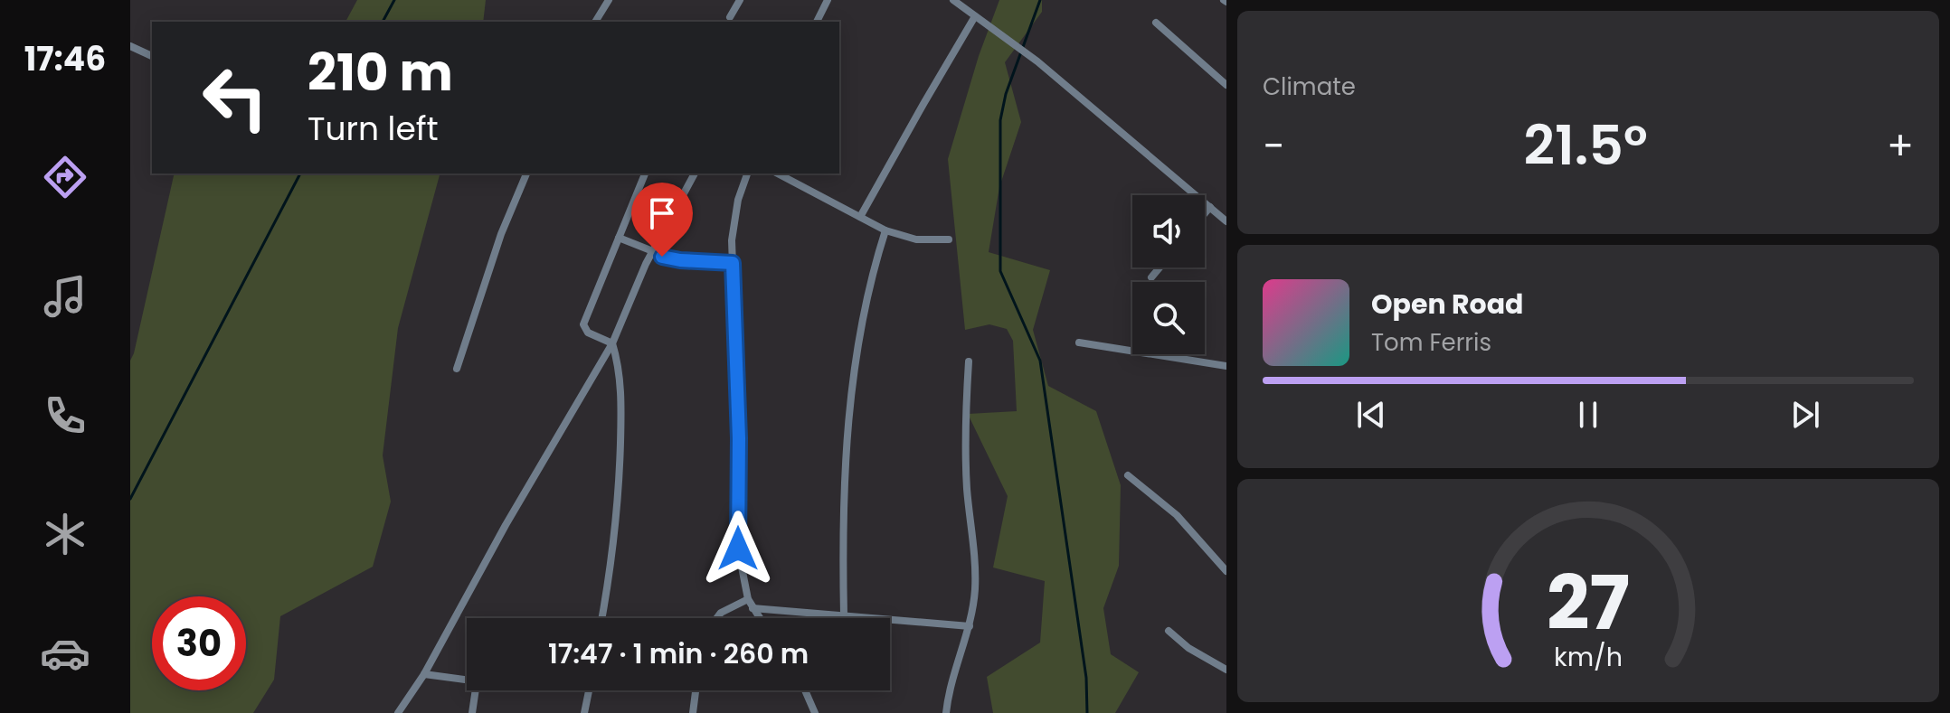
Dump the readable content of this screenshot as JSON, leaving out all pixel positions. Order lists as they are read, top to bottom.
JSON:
{
  "page": {
    "tabs": "17:46",
    "tile": "Climate",
    "turn": ["210 m", "Turn left"],
    "heat": ["−", "21.5°", "+"],
    "song": ["Open Road", "Tom Ferris"],
    "limit": "30",
    "trip": "17:47 · 1 min · 260 m",
    "gauge": ["27", "km/h"]
  }
}
